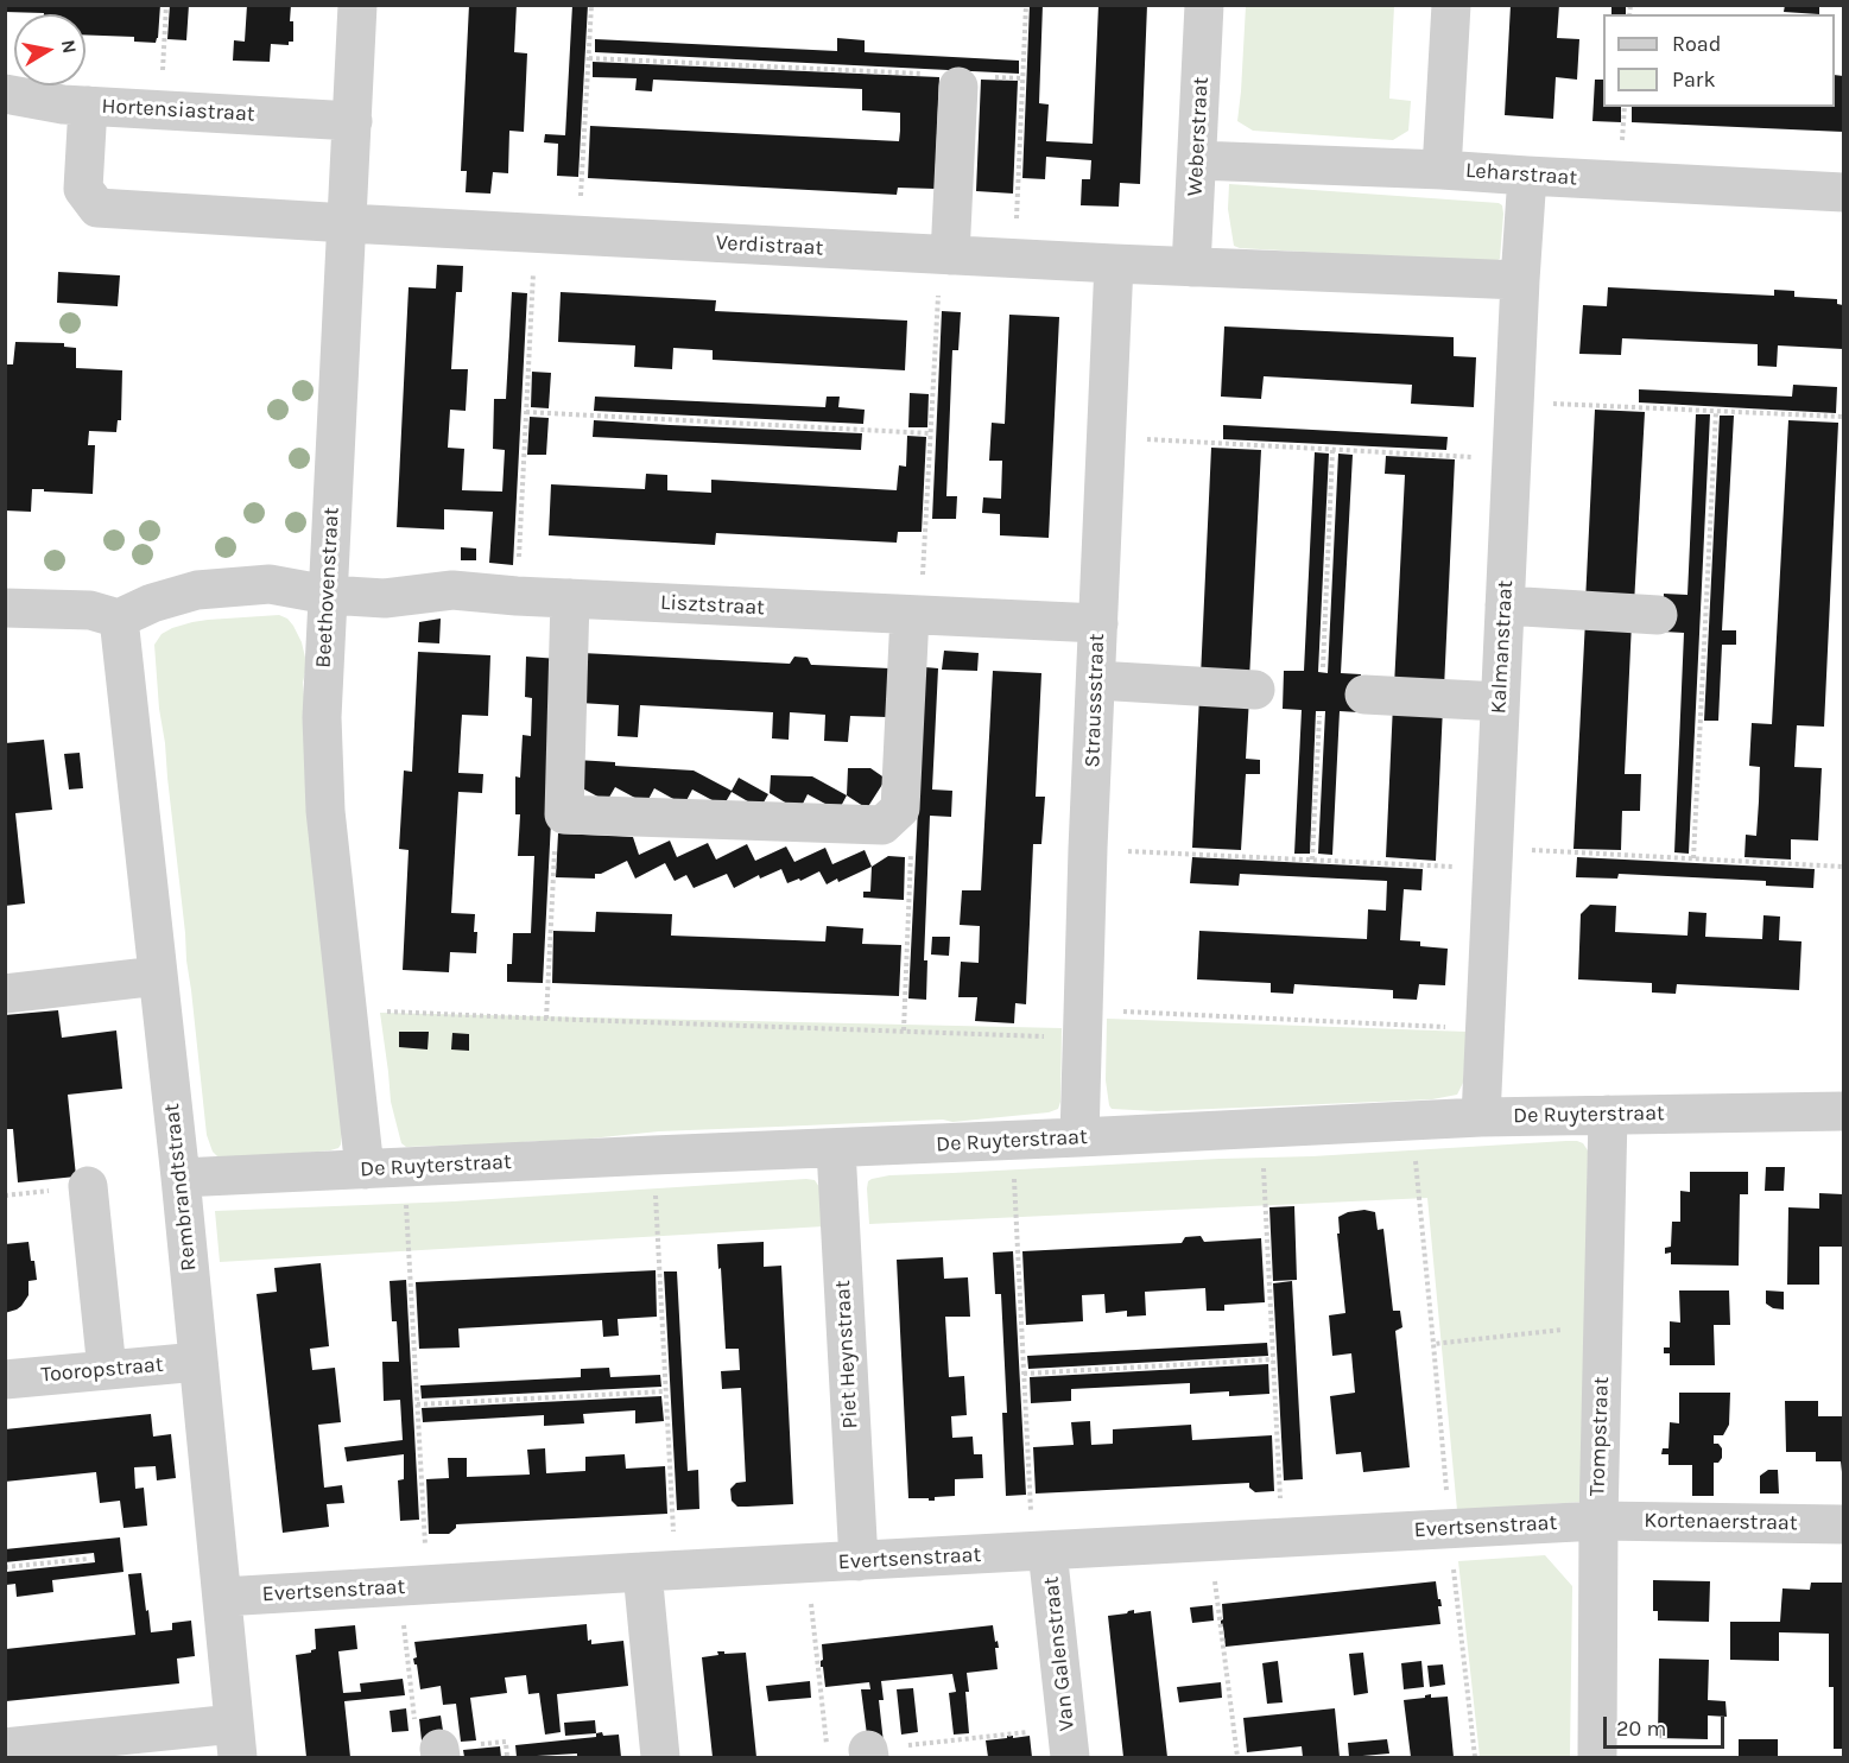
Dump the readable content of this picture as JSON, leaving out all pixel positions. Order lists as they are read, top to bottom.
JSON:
{
  "streets": {
    "street": [
      "Hortensiastraat",
      "Weberstraat",
      "Leharstraat",
      "Verdistraat",
      "Beethovenstraat",
      "Lisztstraat",
      "Kalmanstraat",
      "Straussstraat",
      "De Ruyterstraat",
      "Rembrandtstraat",
      "Piet Heynstraat",
      "Tooropstraat",
      "Trompstraat",
      "Kortenaerstraat",
      "Evertsenstraat",
      "Van Galenstraat"
    ]
  },
  "crossings": [
    ["Hortensiastraat", "Verdistraat"],
    ["Hortensiastraat", "Beethovenstraat"],
    ["Weberstraat", "Leharstraat"],
    ["Weberstraat", "Verdistraat"],
    ["Leharstraat", "Kalmanstraat"],
    ["Verdistraat", "Beethovenstraat"],
    ["Verdistraat", "Straussstraat"],
    ["Beethovenstraat", "Lisztstraat"],
    ["Beethovenstraat", "De Ruyterstraat"],
    ["Lisztstraat", "Straussstraat"],
    ["Lisztstraat", "Rembrandtstraat"],
    ["Kalmanstraat", "De Ruyterstraat"],
    ["Straussstraat", "De Ruyterstraat"],
    ["De Ruyterstraat", "Rembrandtstraat"],
    ["De Ruyterstraat", "Piet Heynstraat"],
    ["De Ruyterstraat", "Trompstraat"],
    ["Rembrandtstraat", "Tooropstraat"],
    ["Rembrandtstraat", "Evertsenstraat"],
    ["Piet Heynstraat", "Evertsenstraat"],
    ["Trompstraat", "Kortenaerstraat"],
    ["Trompstraat", "Evertsenstraat"],
    ["Kortenaerstraat", "Evertsenstraat"],
    ["Evertsenstraat", "Van Galenstraat"]
  ],
  "legend": ["Road", "Park"],
  "scale_bar": "20 m",
  "north": "right"
}
